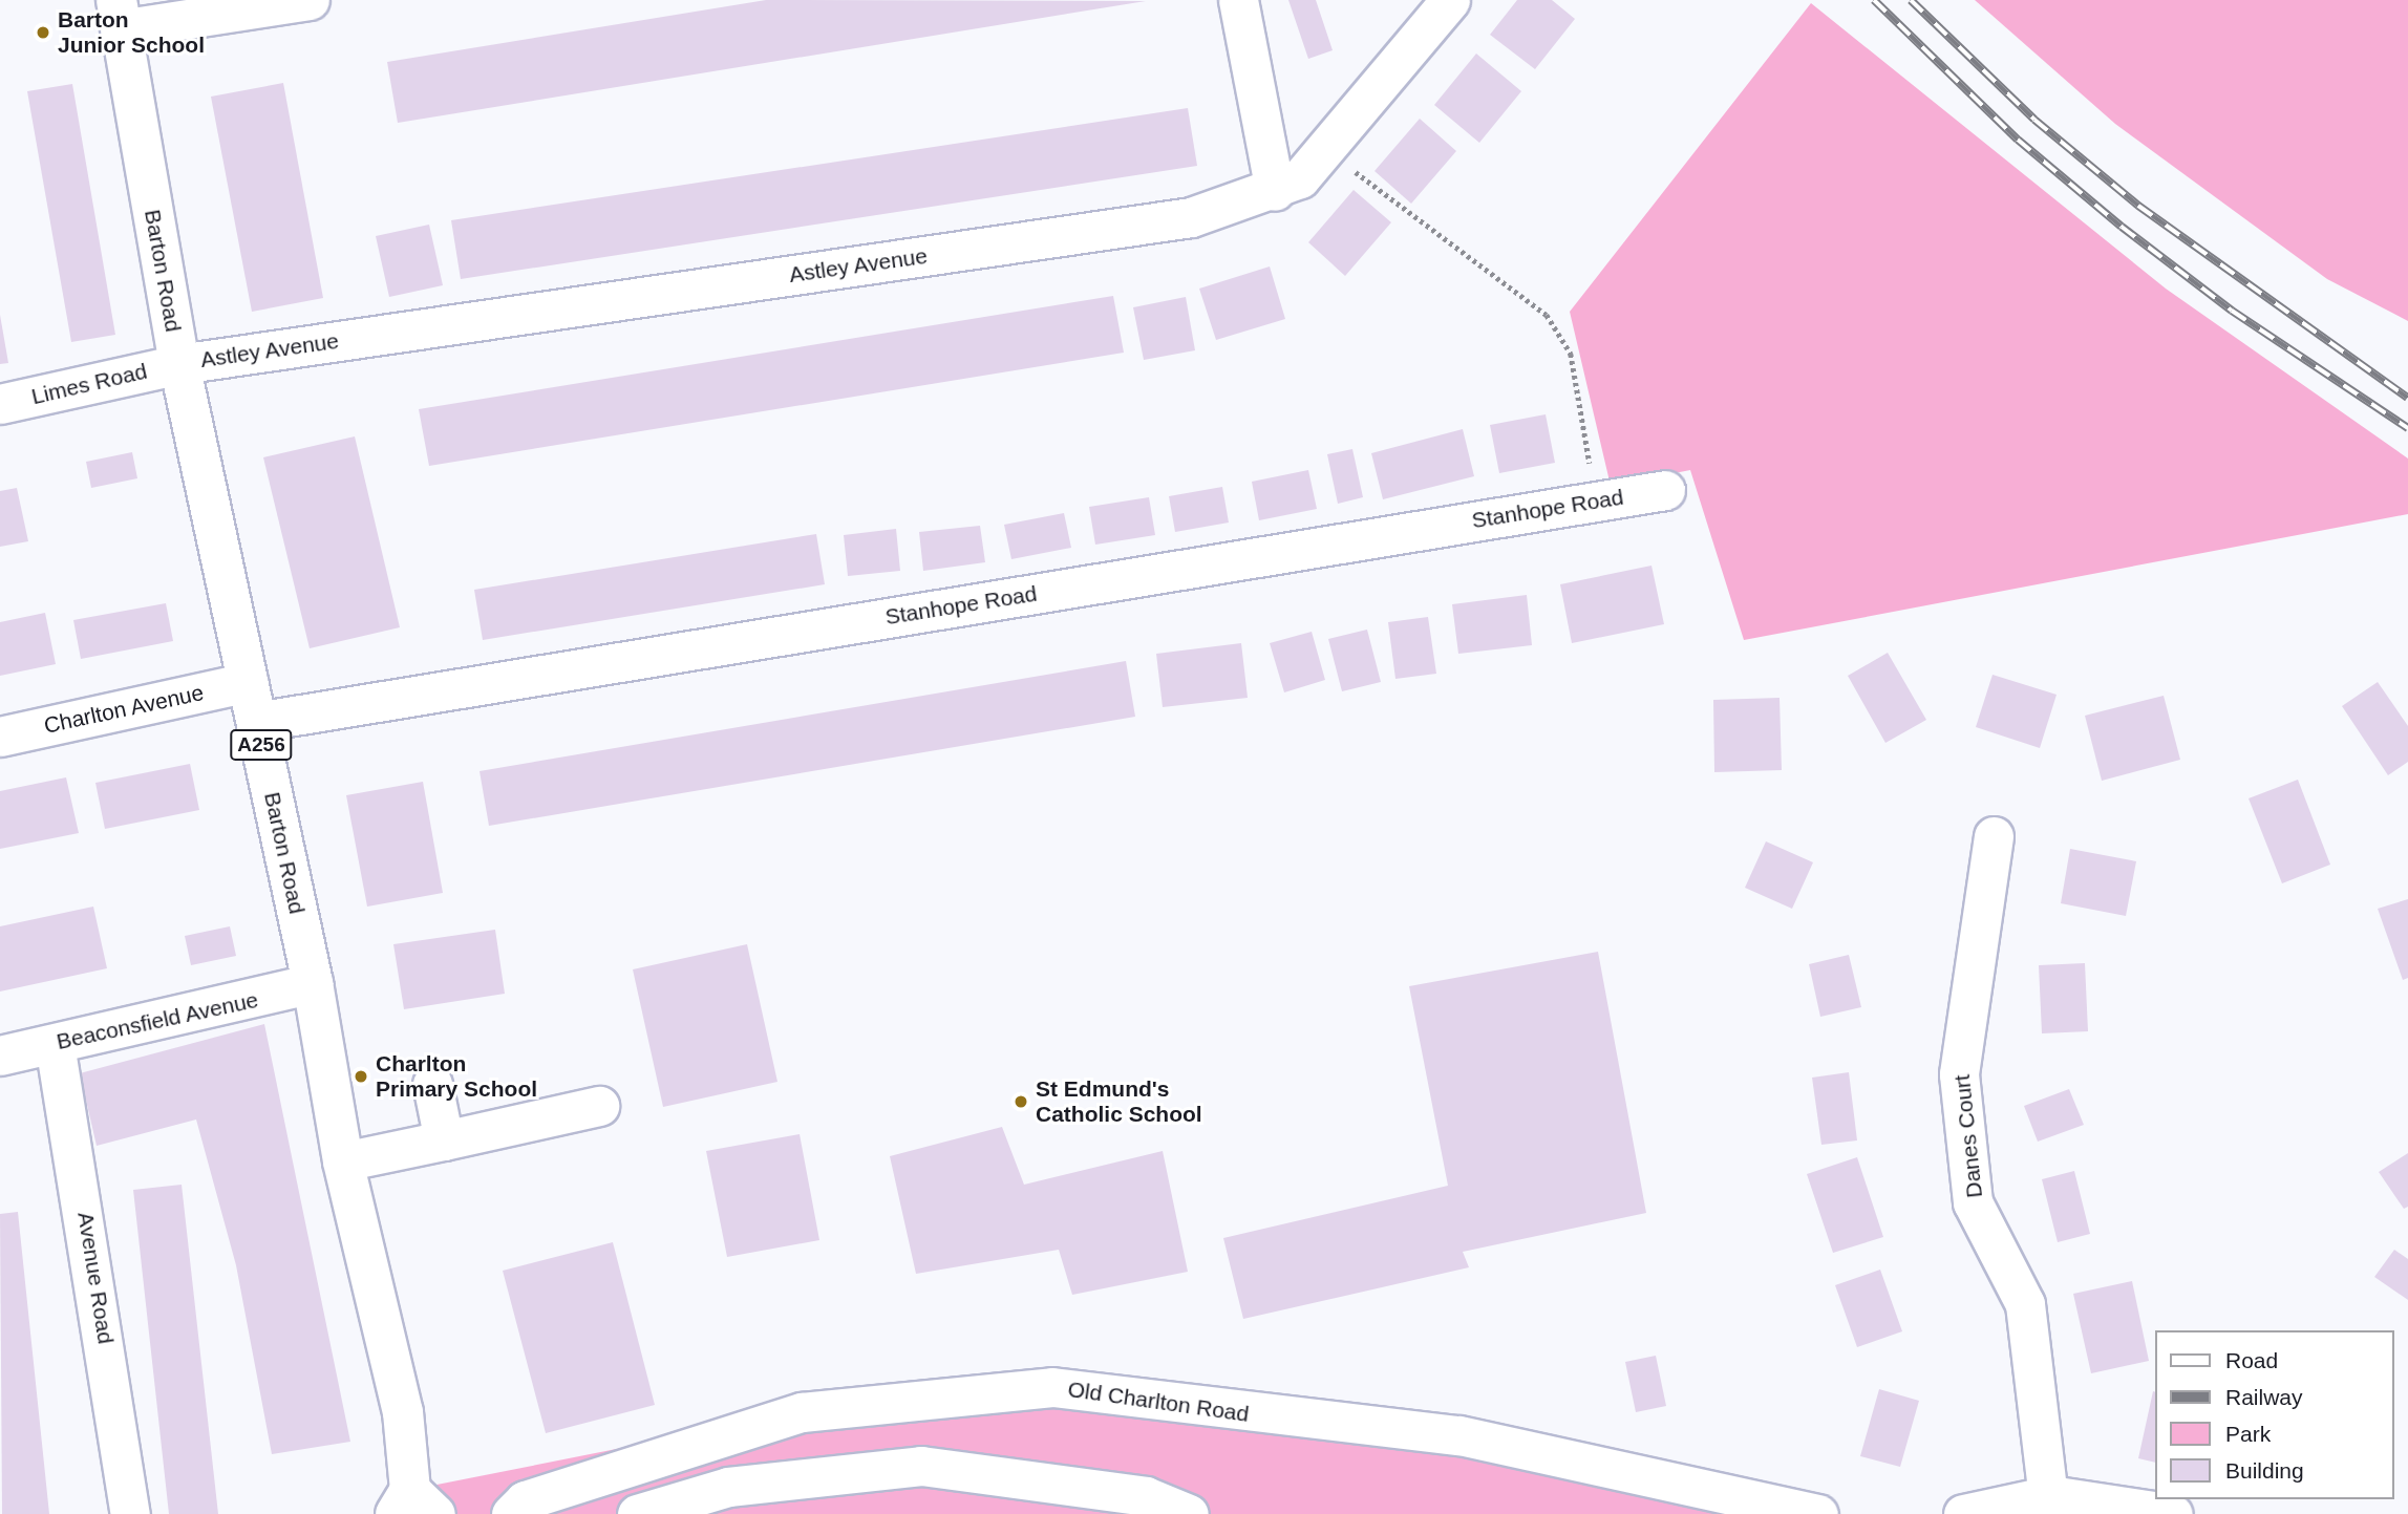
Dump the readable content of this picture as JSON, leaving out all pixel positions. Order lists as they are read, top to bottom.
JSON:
{
  "streets": {
    "main road": ["Barton Road", "A256"],
    "street": [
      "Astley Avenue",
      "Limes Road",
      "Stanhope Road",
      "Charlton Avenue",
      "Beaconsfield Avenue",
      "Danes Court",
      "Avenue Road",
      "Old Charlton Road"
    ]
  },
  "crossings": [
    ["Astley Avenue", "Barton Road"],
    ["Astley Avenue", "Limes Road"],
    ["Barton Road", "Limes Road"],
    ["Barton Road", "Stanhope Road"],
    ["Barton Road", "Charlton Avenue"],
    ["Barton Road", "Beaconsfield Avenue"],
    ["Beaconsfield Avenue", "Avenue Road"]
  ],
  "places": ["Barton Junior School", "Charlton Primary School", "St Edmund's Catholic School"],
  "legend": [
    "Road",
    "Railway",
    "Park",
    "Building"
  ]
}
